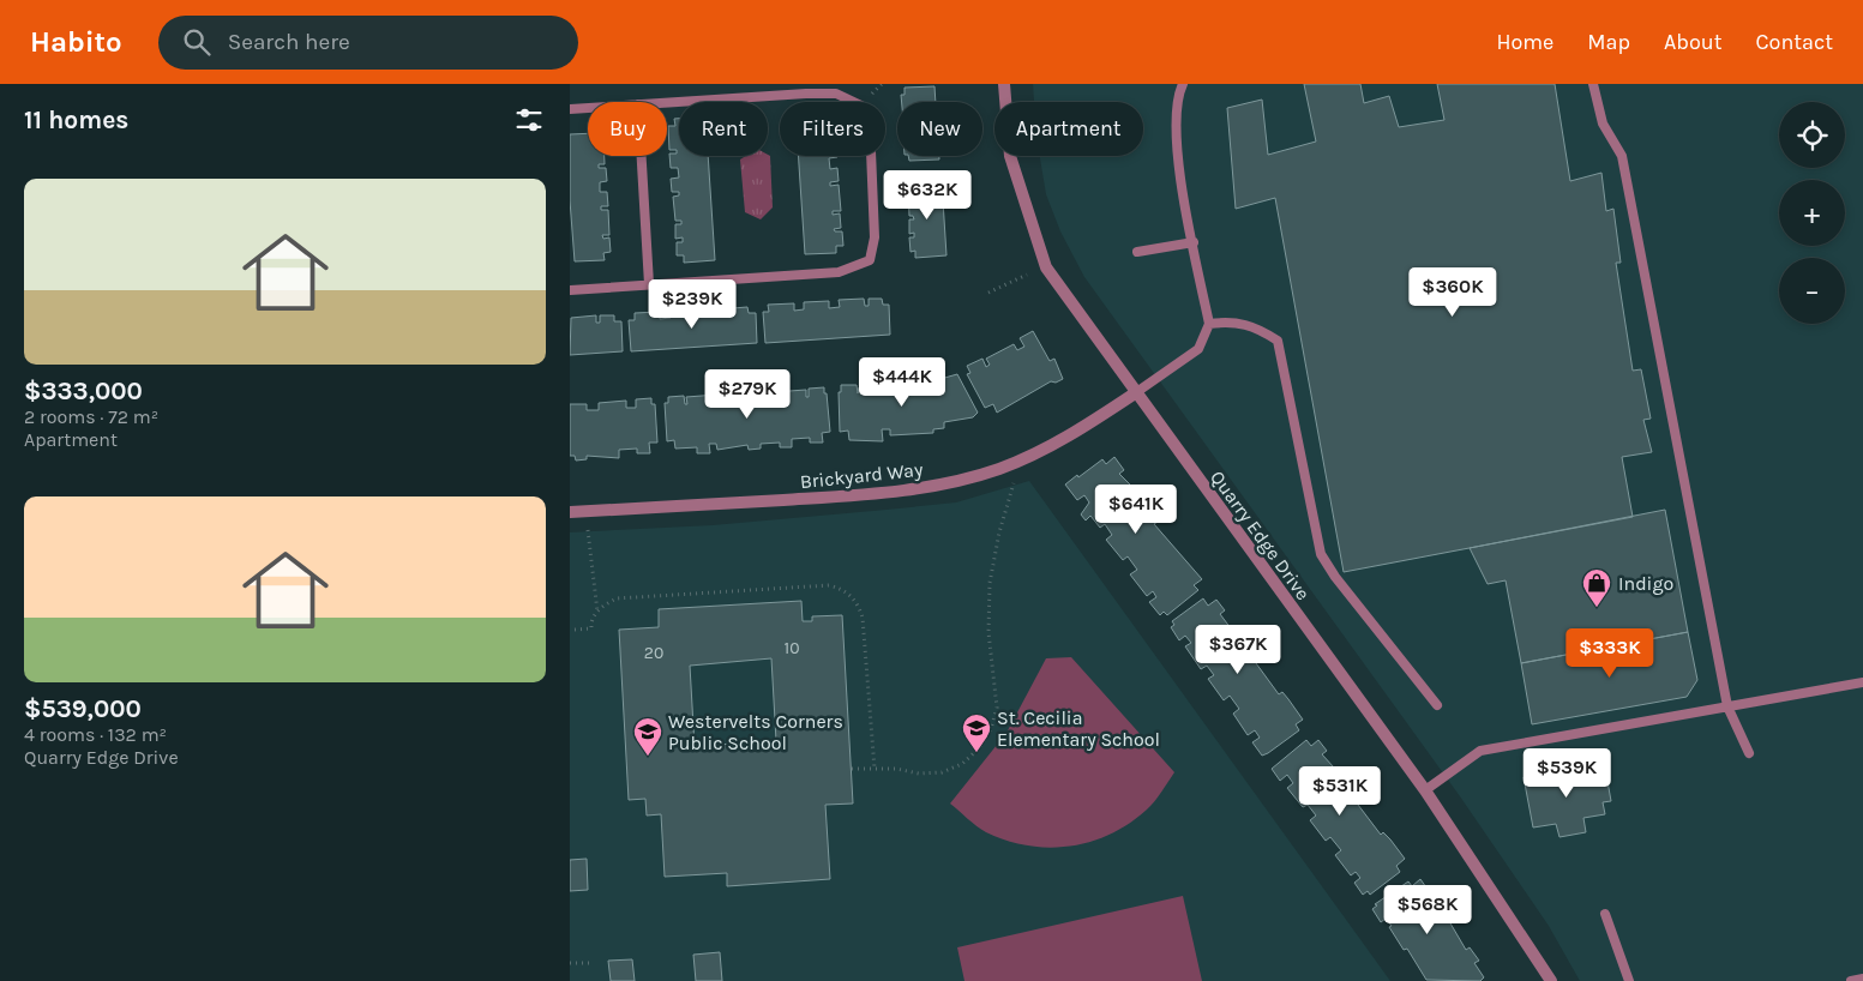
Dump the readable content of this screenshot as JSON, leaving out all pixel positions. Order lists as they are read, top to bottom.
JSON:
{
  "streets": {
    "street": ["Brickyard Way", "Quarry Edge Drive"]
  },
  "crossings": [
    ["Brickyard Way", "Quarry Edge Drive"]
  ],
  "places": {
    "shop": ["Indigo"],
    "school or university": ["St. Cecilia Elementary School", "Westervelts Corners Public School"]
  },
  "house_numbers": ["10", "20"],
  "page": {
    "header": "Habito",
    "search": "Search here",
    "nav": [
      "Home",
      "Map",
      "About",
      "Contact"
    ],
    "heading": "11 homes",
    "map_buttons": ["+", "−"],
    "chip": [
      "Buy",
      "Rent",
      "Filters",
      "New",
      "Apartment"
    ],
    "list": [
      {
        "name": "$333,000",
        "note": "2 rooms · 72 m² · Apartment"
      },
      {
        "name": "$539,000",
        "note": "4 rooms · 132 m² · Quarry Edge Drive"
      }
    ],
    "price": [
      "$632K",
      "$360K",
      "$239K",
      "$444K",
      "$279K",
      "$641K",
      "$367K",
      "$333K",
      "$539K",
      "$531K",
      "$568K"
    ]
  }
}
